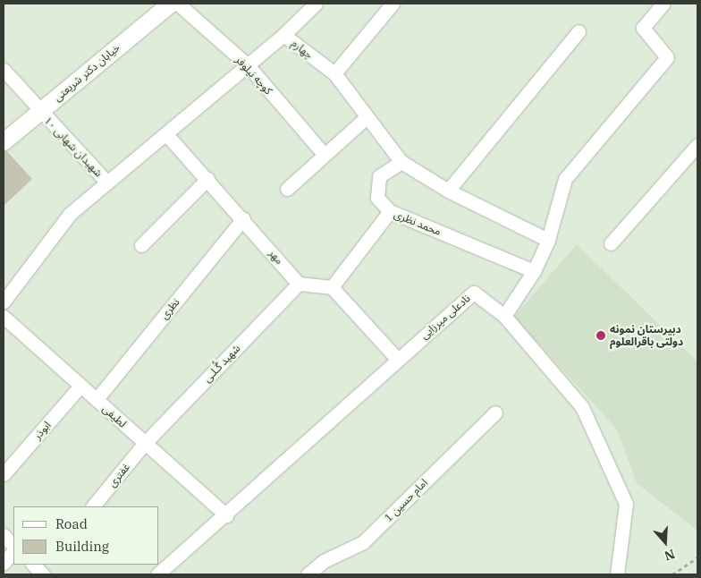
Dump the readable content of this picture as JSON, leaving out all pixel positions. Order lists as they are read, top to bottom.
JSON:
{
  "streets": {
    "street": [
      "چهارم",
      "خیابان دکتر شریعتی",
      "کوچه نیلوفر",
      "شهیدان شهابی ۱۰",
      "محمد نظری",
      "مهر",
      "نظری",
      "نادعلی میرزایی",
      "شهید گُـلـی",
      "لطیفی",
      "ابوذر",
      "غفتری",
      "امام حسین 1"
    ]
  },
  "crossings": [
    ["چهارم", "کوچه نیلوفر"],
    ["چهارم", "شهیدان شهابی ۱۰"],
    ["چهارم", "مهر"],
    ["خیابان دکتر شریعتی", "شهیدان شهابی ۱۰"],
    ["مهر", "نظری"],
    ["مهر", "شهید گُـلـی"],
    ["نظری", "لطیفی"],
    ["نادعلی میرزایی", "لطیفی"],
    ["شهید گُـلـی", "لطیفی"],
    ["شهید گُـلـی", "غفتری"],
    ["لطیفی", "ابوذر"],
    ["لطیفی", "غفتری"]
  ],
  "places": ["دبیرستان نمونه دولتی باقرالعلوم"],
  "legend": ["Road", "Building"],
  "north": "bottom"
}
